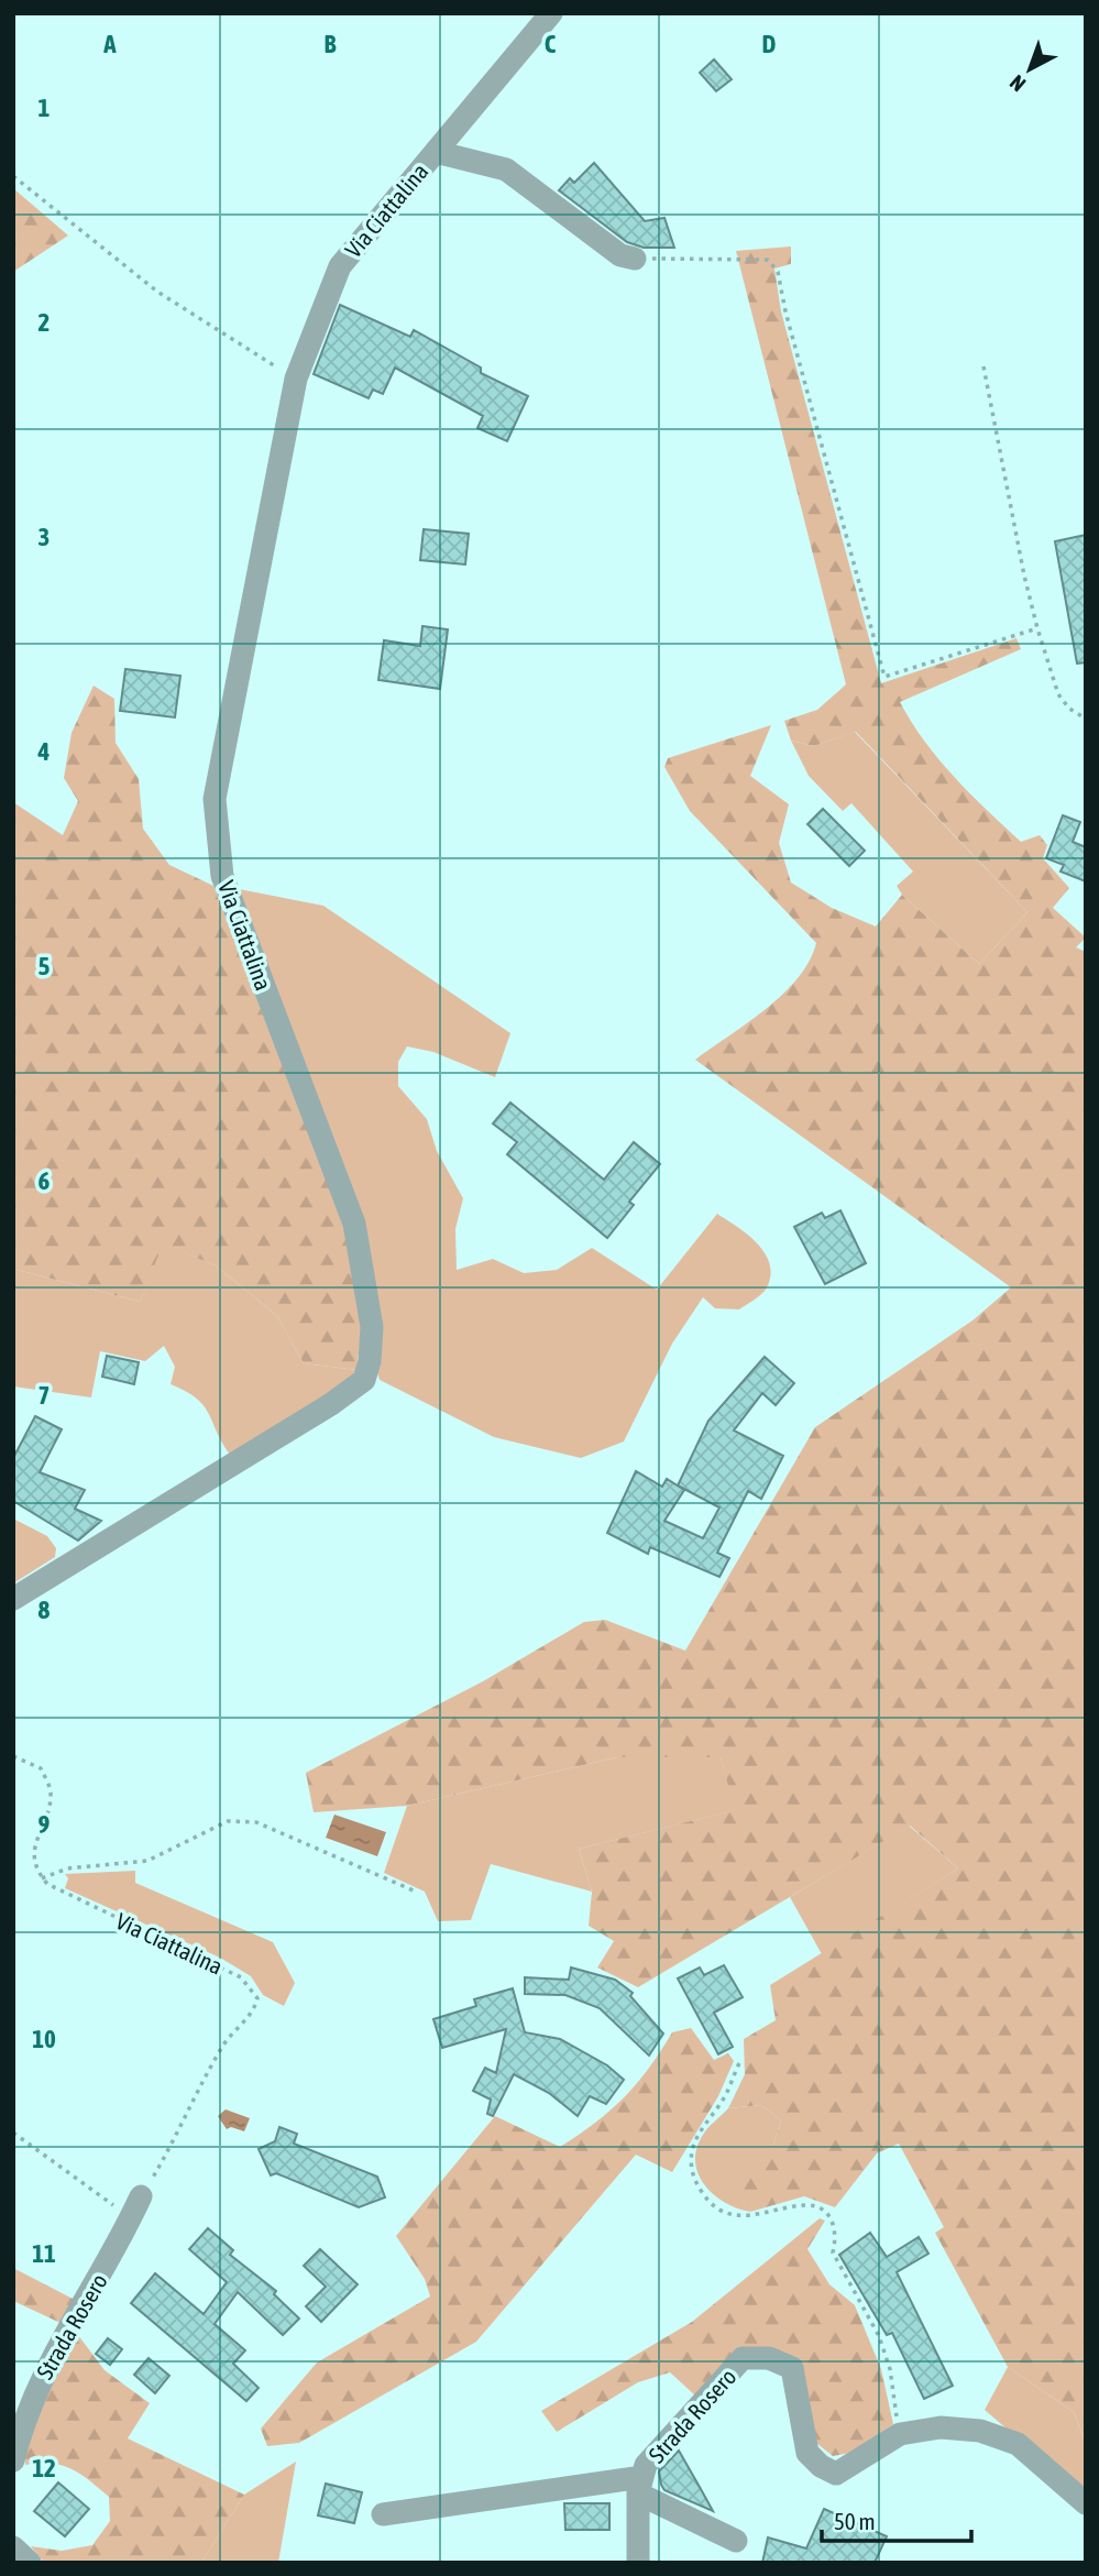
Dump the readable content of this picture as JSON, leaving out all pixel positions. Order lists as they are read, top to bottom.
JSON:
{
  "streets": {
    "street": ["Via Ciattalina", "Strada Rosero"]
  },
  "crossings": [
    ["Via Ciattalina", "Strada Rosero"]
  ],
  "scale_bar": "50 m",
  "north": "bottom left",
  "grid": {
    "columns": [
      "A",
      "B",
      "C",
      "D"
    ],
    "rows": [
      "1",
      "2",
      "3",
      "4",
      "5",
      "6",
      "7",
      "8",
      "9",
      "10",
      "11",
      "12"
    ]
  }
}
